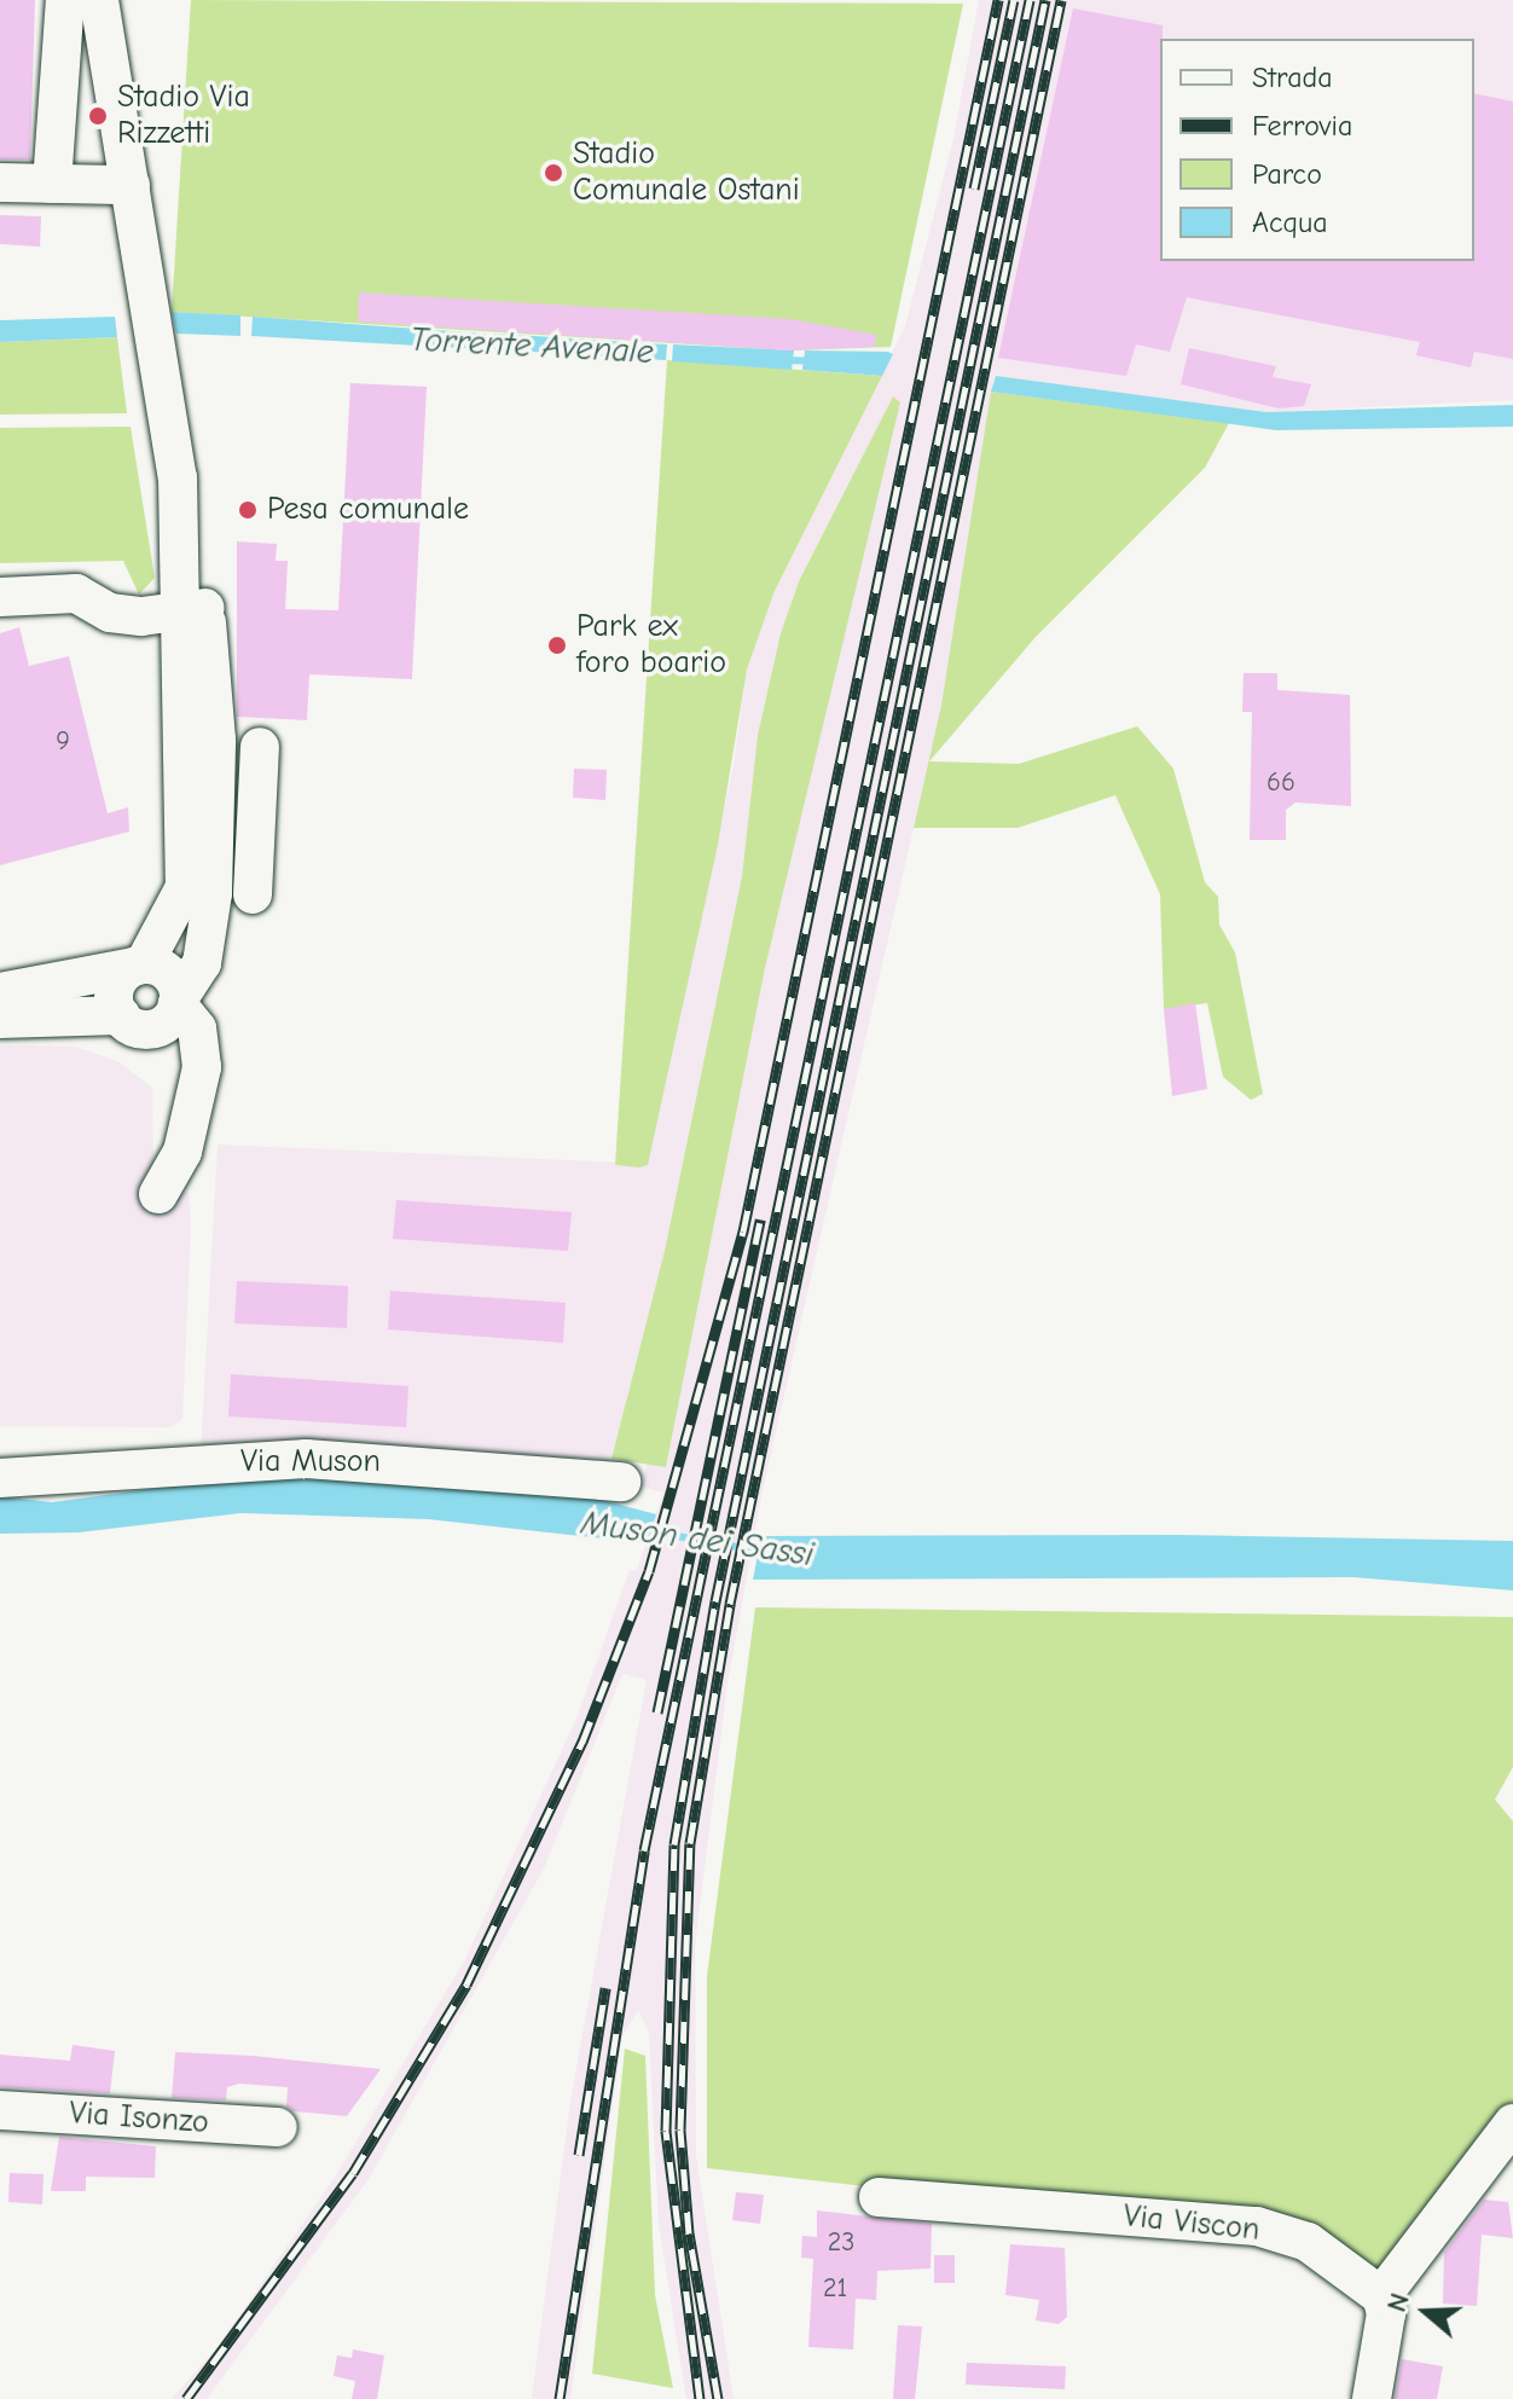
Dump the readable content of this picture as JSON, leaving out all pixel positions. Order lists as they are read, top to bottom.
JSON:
{
  "streets": {
    "street": ["Via Muson", "Via Isonzo", "Via Viscon"]
  },
  "water": ["Torrente Avenale", "Muson dei Sassi"],
  "places": [
    "Stadio Via Rizzetti",
    "Stadio Comunale Ostani",
    "Pesa comunale",
    "Park ex foro boario"
  ],
  "house_numbers": [
    "9",
    "66",
    "23",
    "21"
  ],
  "legend": [
    "Strada",
    "Ferrovia",
    "Parco",
    "Acqua"
  ],
  "north": "left"
}
